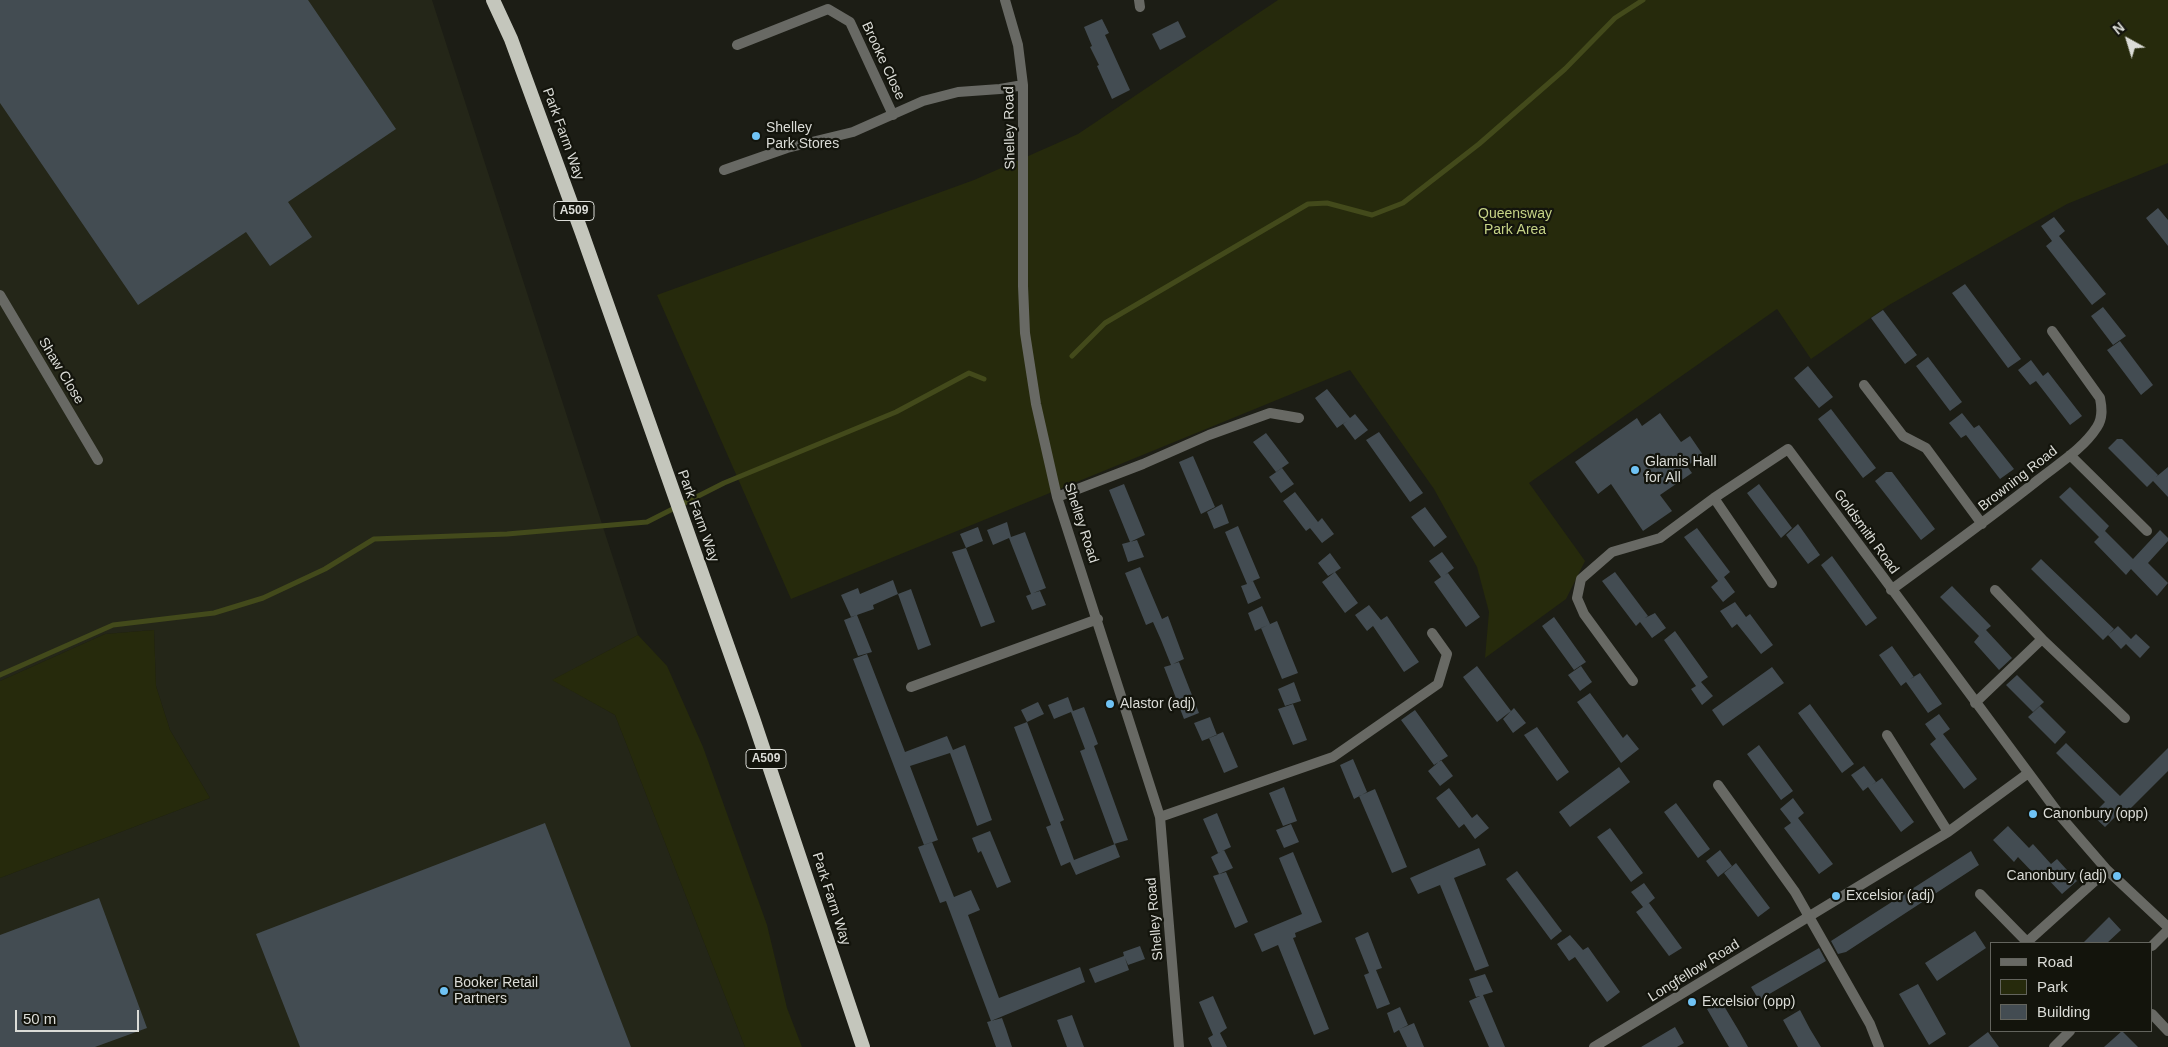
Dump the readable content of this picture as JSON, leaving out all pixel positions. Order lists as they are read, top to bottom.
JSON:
{
  "streets": {
    "highway": ["Park Farm Way", "A509"],
    "street": [
      "Brooke Close",
      "Shelley Road",
      "Shaw Close",
      "Browning Road",
      "Goldsmith Road",
      "Longfellow Road"
    ]
  },
  "crossings": [
    ["Brooke Close", "Shelley Road"],
    ["Browning Road", "Goldsmith Road"],
    ["Goldsmith Road", "Longfellow Road"]
  ],
  "parks": ["Queensway Park Area"],
  "places": [
    "Shelley Park Stores",
    "Glamis Hall for All",
    "Alastor (adj)",
    "Canonbury (opp)",
    "Canonbury (adj)",
    "Excelsior (adj)",
    "Booker Retail Partners",
    "Excelsior (opp)"
  ],
  "legend": ["Road", "Park", "Building"],
  "scale_bar": "50 m",
  "north": "top left"
}
